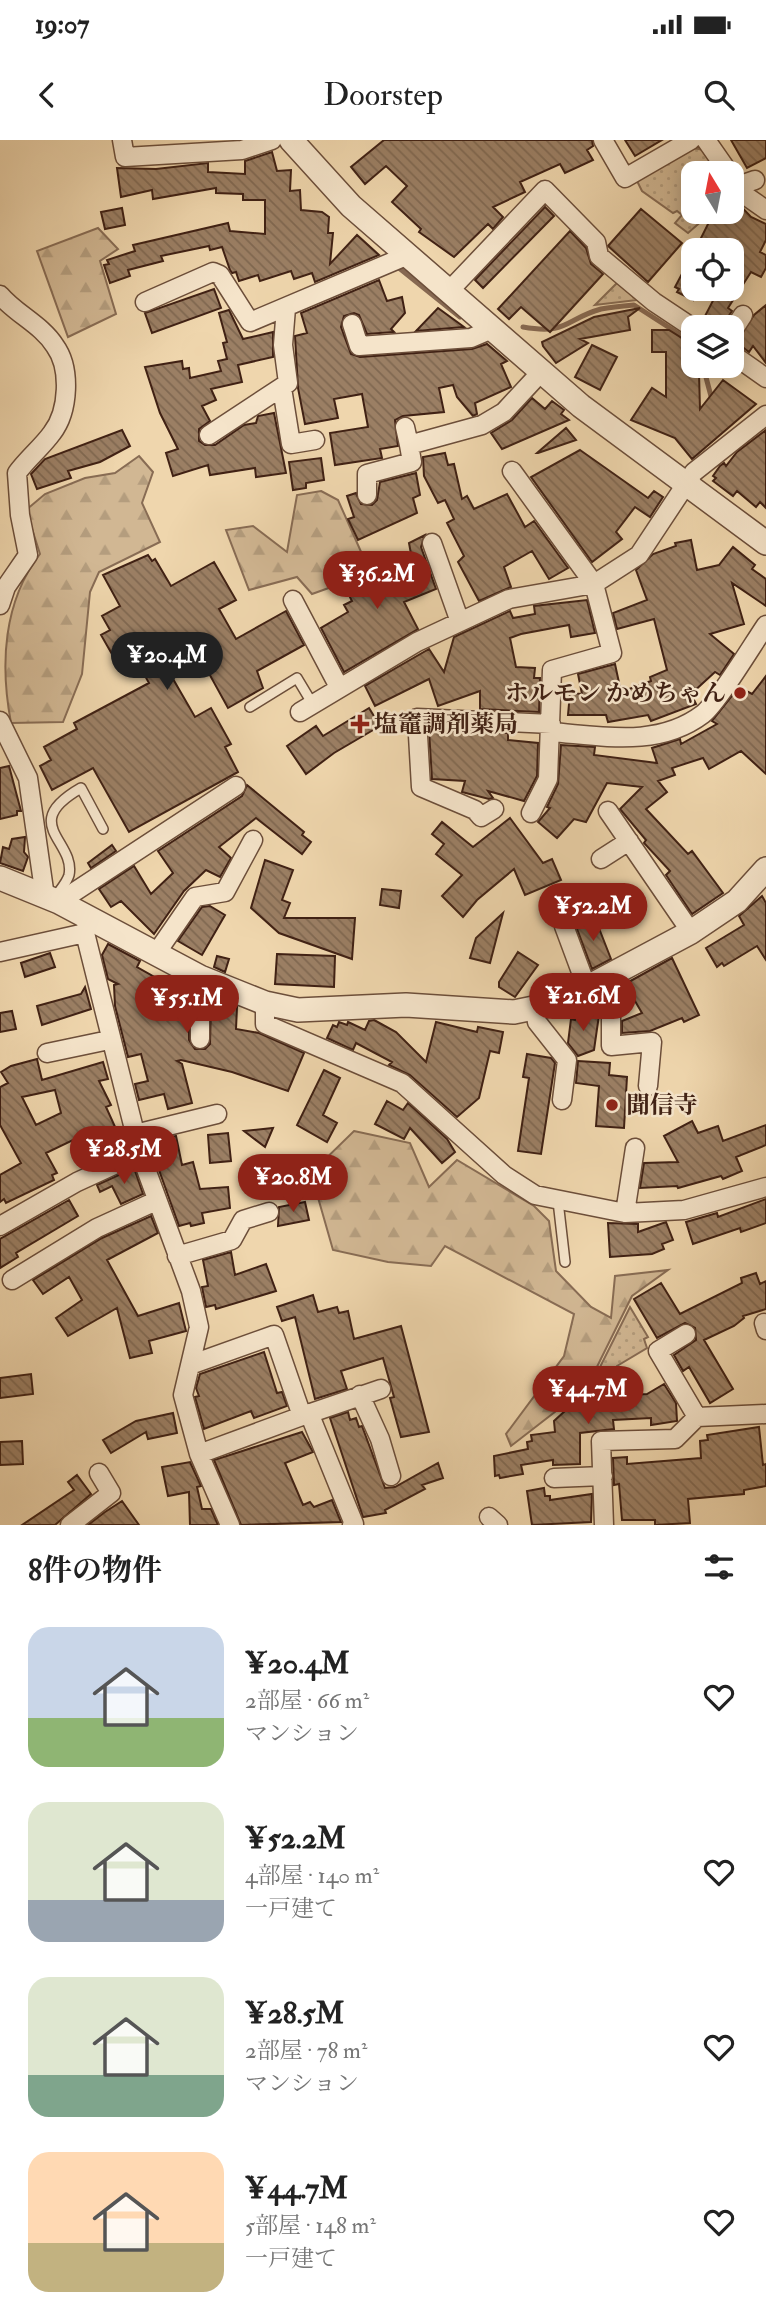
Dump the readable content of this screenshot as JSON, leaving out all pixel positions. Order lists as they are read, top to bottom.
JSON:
{
  "places": {
    "other": ["ホルモン かめちゃん", "聞信寺"],
    "health": ["塩竈調剤薬局"]
  },
  "north": "top",
  "page": {
    "status": "19:07",
    "header": "Doorstep",
    "price": [
      "¥36.2M",
      "¥20.4M",
      "¥52.2M",
      "¥21.6M",
      "¥55.1M",
      "¥28.5M",
      "¥20.8M",
      "¥44.7M"
    ],
    "heading": "8件の物件",
    "list": [
      {
        "name": "¥20.4M",
        "note": "2部屋 · 66 m² · マンション"
      },
      {
        "name": "¥52.2M",
        "note": "4部屋 · 140 m² · 一戸建て"
      },
      {
        "name": "¥28.5M",
        "note": "2部屋 · 78 m² · マンション"
      },
      {
        "name": "¥44.7M",
        "note": "5部屋 · 148 m² · 一戸建て"
      }
    ]
  }
}
